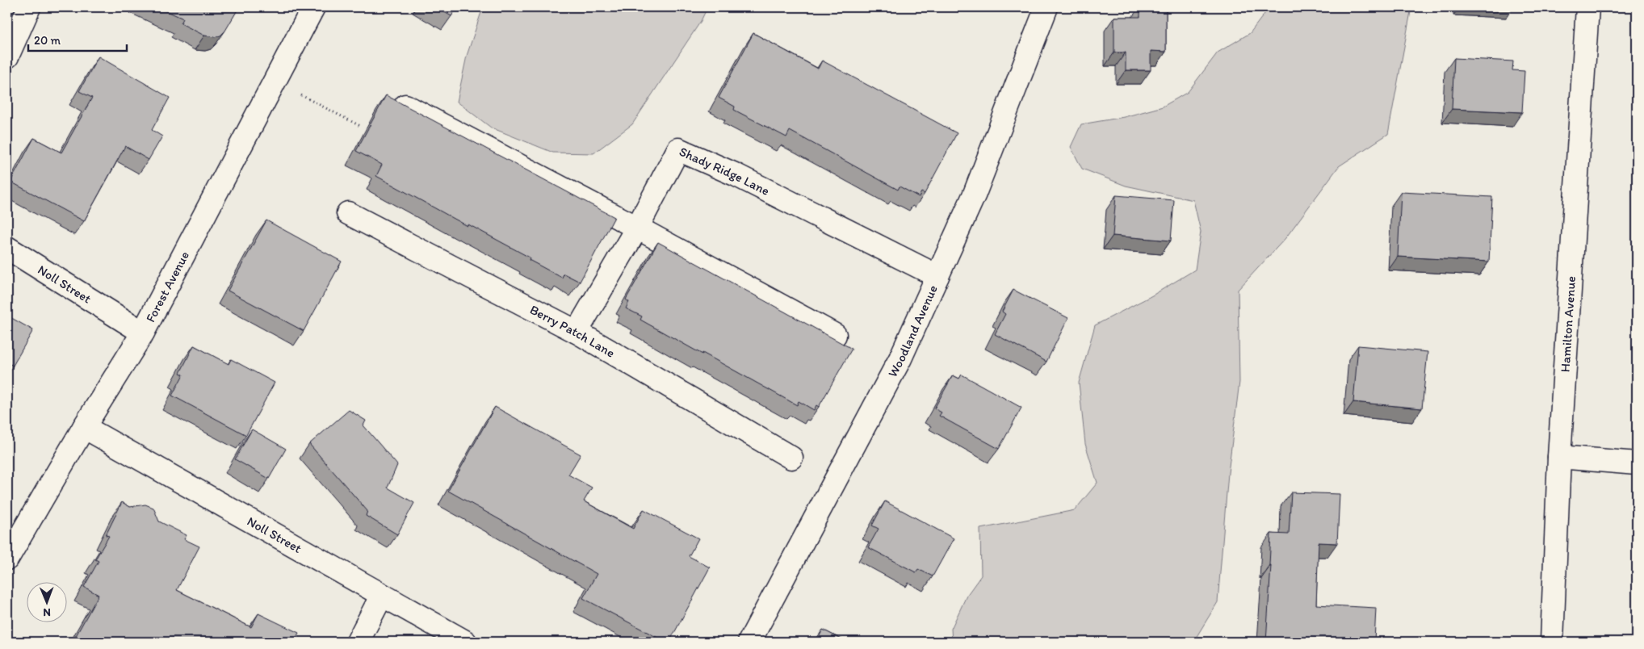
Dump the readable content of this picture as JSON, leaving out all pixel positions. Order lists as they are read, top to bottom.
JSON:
{
  "streets": {
    "street": [
      "Shady Ridge Lane",
      "Noll Street",
      "Forest Avenue",
      "Hamilton Avenue",
      "Berry Patch Lane",
      "Woodland Avenue"
    ]
  },
  "crossings": [
    ["Shady Ridge Lane", "Berry Patch Lane"],
    ["Shady Ridge Lane", "Woodland Avenue"],
    ["Noll Street", "Forest Avenue"]
  ],
  "scale_bar": "20 m",
  "north": "bottom"
}
